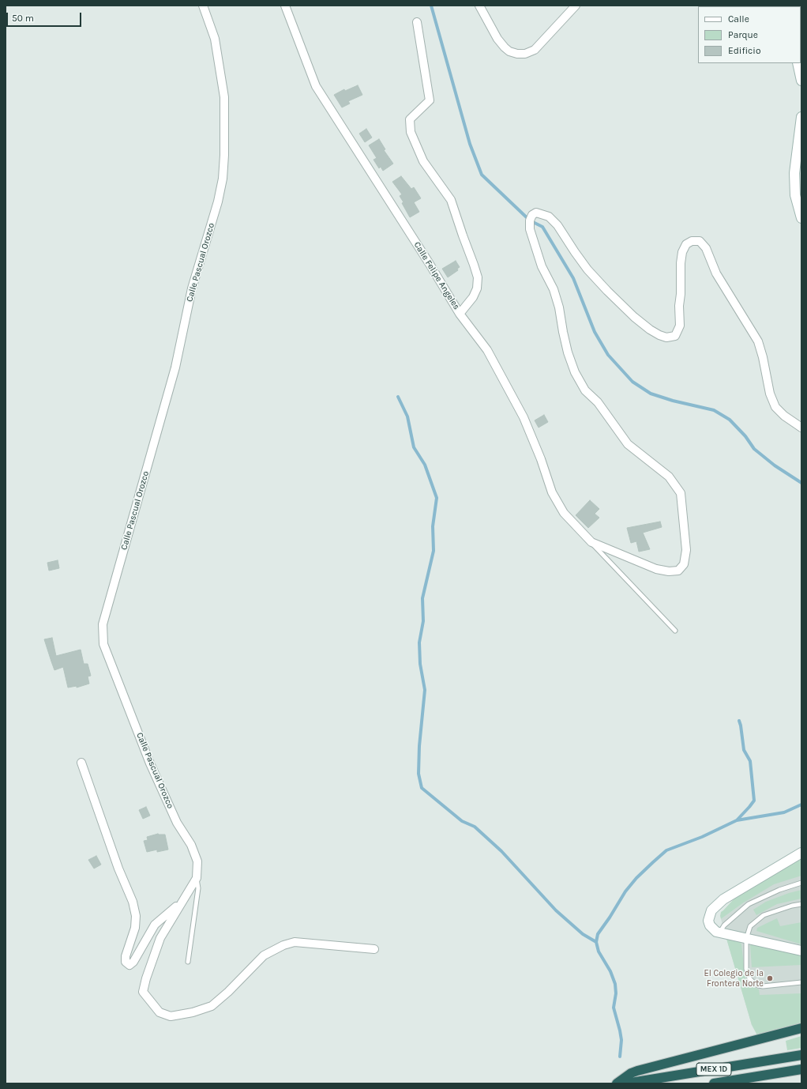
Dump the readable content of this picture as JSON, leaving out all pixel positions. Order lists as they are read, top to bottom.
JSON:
{
  "streets": {
    "highway": ["MEX 1D"],
    "street": ["Calle Pascual Orozco", "Calle Felipe Angeles"]
  },
  "places": ["El Colegio de la Frontera Norte"],
  "legend": ["Calle", "Parque", "Edificio"],
  "scale_bar": "50 m"
}
